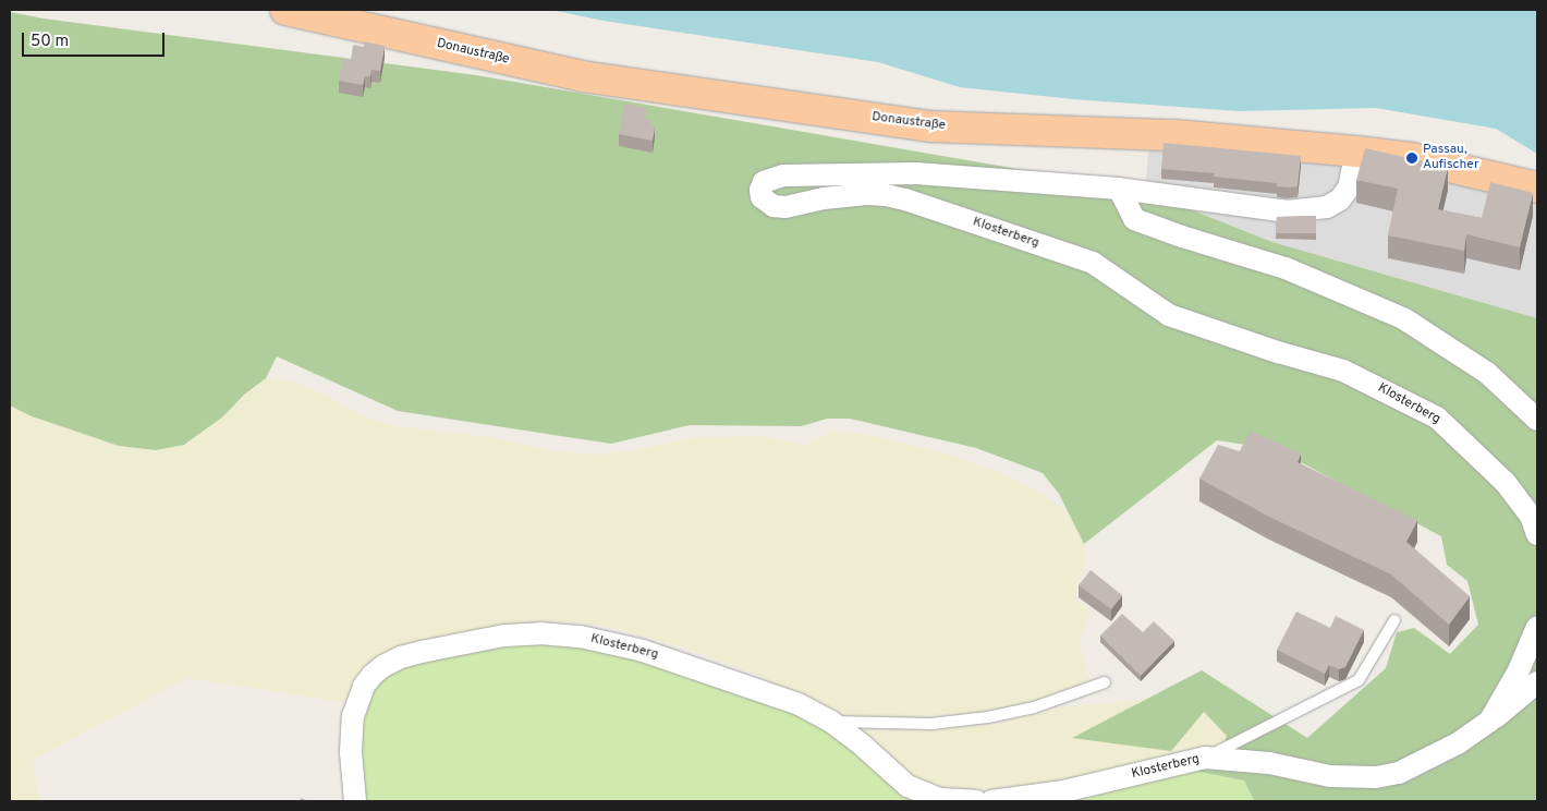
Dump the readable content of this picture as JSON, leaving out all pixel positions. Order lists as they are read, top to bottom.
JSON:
{
  "streets": {
    "main road": ["Donaustraße"],
    "street": ["Klosterberg"]
  },
  "crossings": [
    ["Donaustraße", "Klosterberg"]
  ],
  "places": ["Passau, Aufischer"],
  "scale_bar": "50 m"
}
